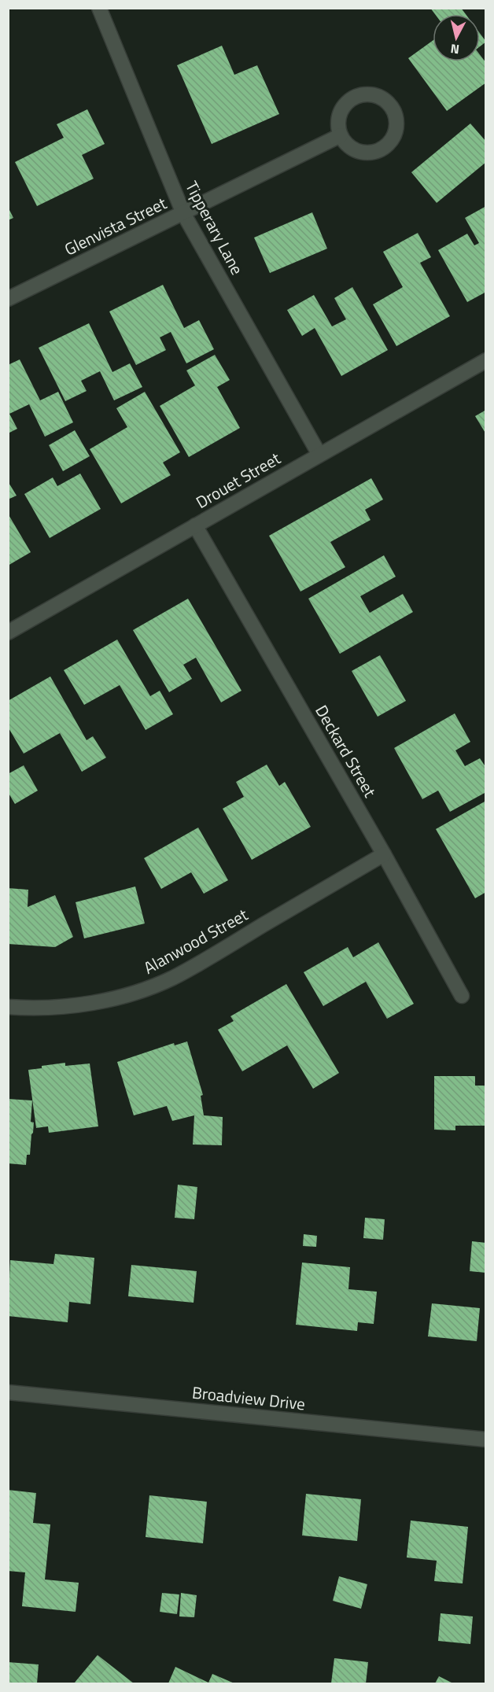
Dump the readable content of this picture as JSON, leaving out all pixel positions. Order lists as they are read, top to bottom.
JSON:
{
  "streets": {
    "street": [
      "Glenvista Street",
      "Tipperary Lane",
      "Drouet Street",
      "Deckard Street",
      "Alanwood Street",
      "Broadview Drive"
    ]
  },
  "crossings": [
    ["Glenvista Street", "Tipperary Lane"],
    ["Tipperary Lane", "Drouet Street"],
    ["Drouet Street", "Deckard Street"],
    ["Deckard Street", "Alanwood Street"]
  ],
  "north": "bottom"
}
